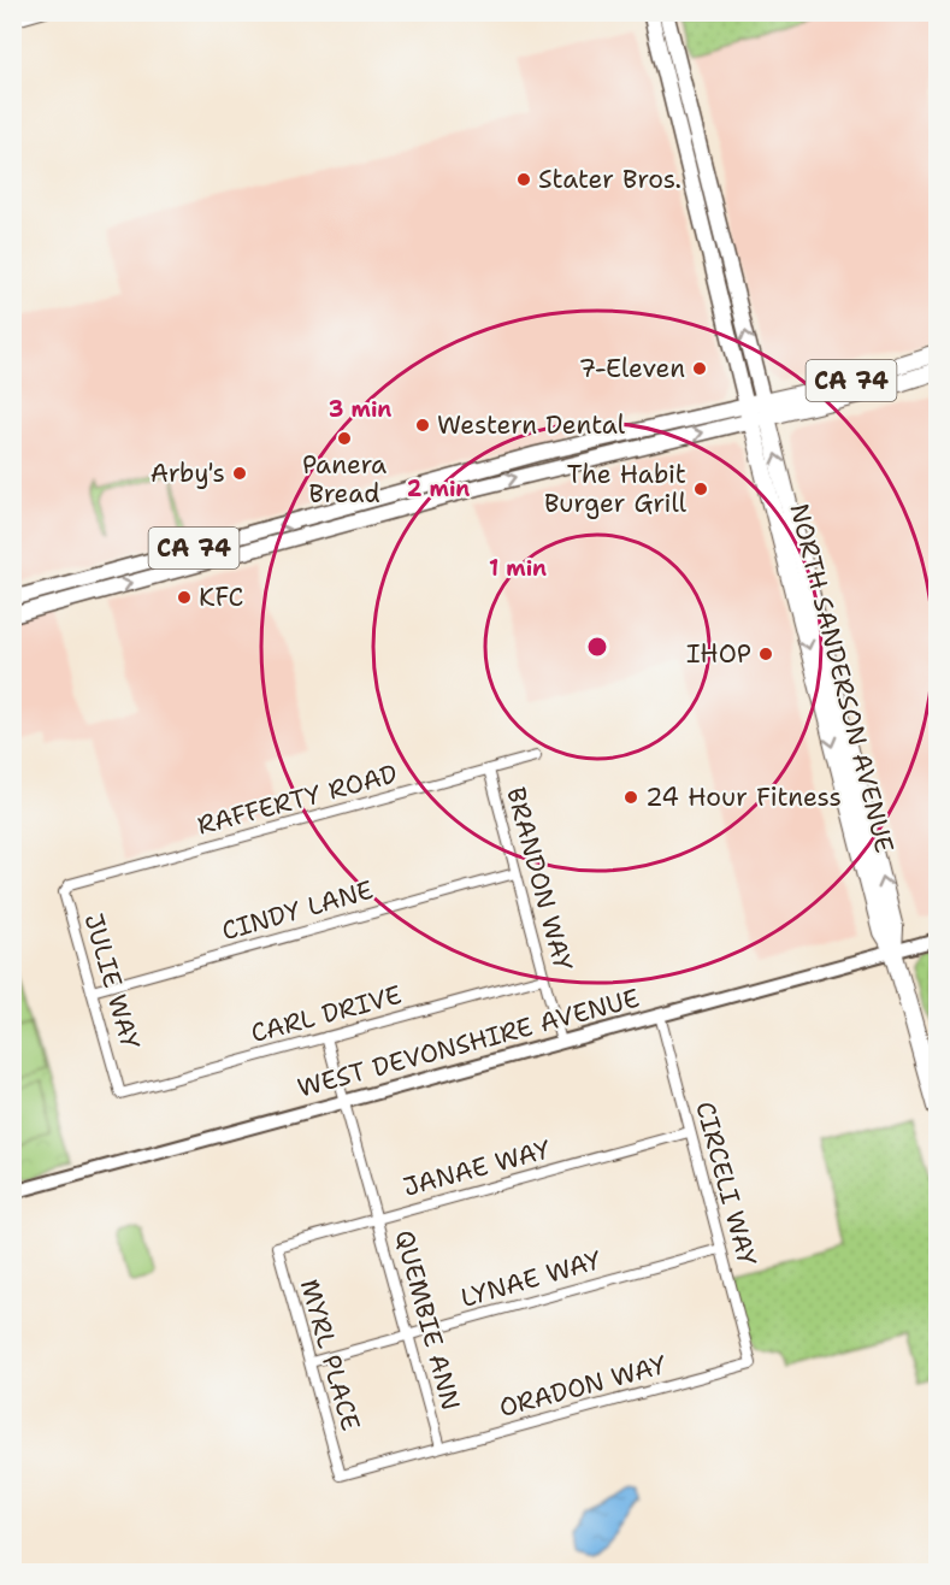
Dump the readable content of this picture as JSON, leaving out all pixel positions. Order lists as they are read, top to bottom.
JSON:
{
  "streets": {
    "highway": ["CA 74", "NORTH SANDERSON AVENUE"],
    "street": [
      "RAFFERTY ROAD",
      "BRANDON WAY",
      "CINDY LANE",
      "JULIE WAY",
      "CARL DRIVE",
      "WEST DEVONSHIRE AVENUE",
      "JANAE WAY",
      "CIRCELI WAY",
      "LYNAE WAY",
      "QUEMBIE ANN",
      "MYRL PLACE",
      "ORADON WAY"
    ]
  },
  "crossings": [
    ["CA 74", "NORTH SANDERSON AVENUE"],
    ["NORTH SANDERSON AVENUE", "WEST DEVONSHIRE AVENUE"],
    ["RAFFERTY ROAD", "BRANDON WAY"],
    ["RAFFERTY ROAD", "JULIE WAY"],
    ["BRANDON WAY", "CINDY LANE"],
    ["BRANDON WAY", "CARL DRIVE"],
    ["BRANDON WAY", "WEST DEVONSHIRE AVENUE"],
    ["CINDY LANE", "JULIE WAY"],
    ["JULIE WAY", "CARL DRIVE"],
    ["CARL DRIVE", "QUEMBIE ANN"],
    ["WEST DEVONSHIRE AVENUE", "CIRCELI WAY"],
    ["WEST DEVONSHIRE AVENUE", "QUEMBIE ANN"],
    ["JANAE WAY", "CIRCELI WAY"],
    ["JANAE WAY", "QUEMBIE ANN"],
    ["JANAE WAY", "MYRL PLACE"],
    ["CIRCELI WAY", "LYNAE WAY"],
    ["CIRCELI WAY", "ORADON WAY"],
    ["LYNAE WAY", "QUEMBIE ANN"],
    ["LYNAE WAY", "MYRL PLACE"],
    ["QUEMBIE ANN", "ORADON WAY"],
    ["MYRL PLACE", "ORADON WAY"]
  ],
  "places": [
    "Stater Bros.",
    "7-Eleven",
    "Western Dental",
    "Panera Bread",
    "Arby's",
    "The Habit Burger Grill",
    "KFC",
    "IHOP",
    "24 Hour Fitness"
  ],
  "rings": ["3 min", "2 min", "1 min"]
}
